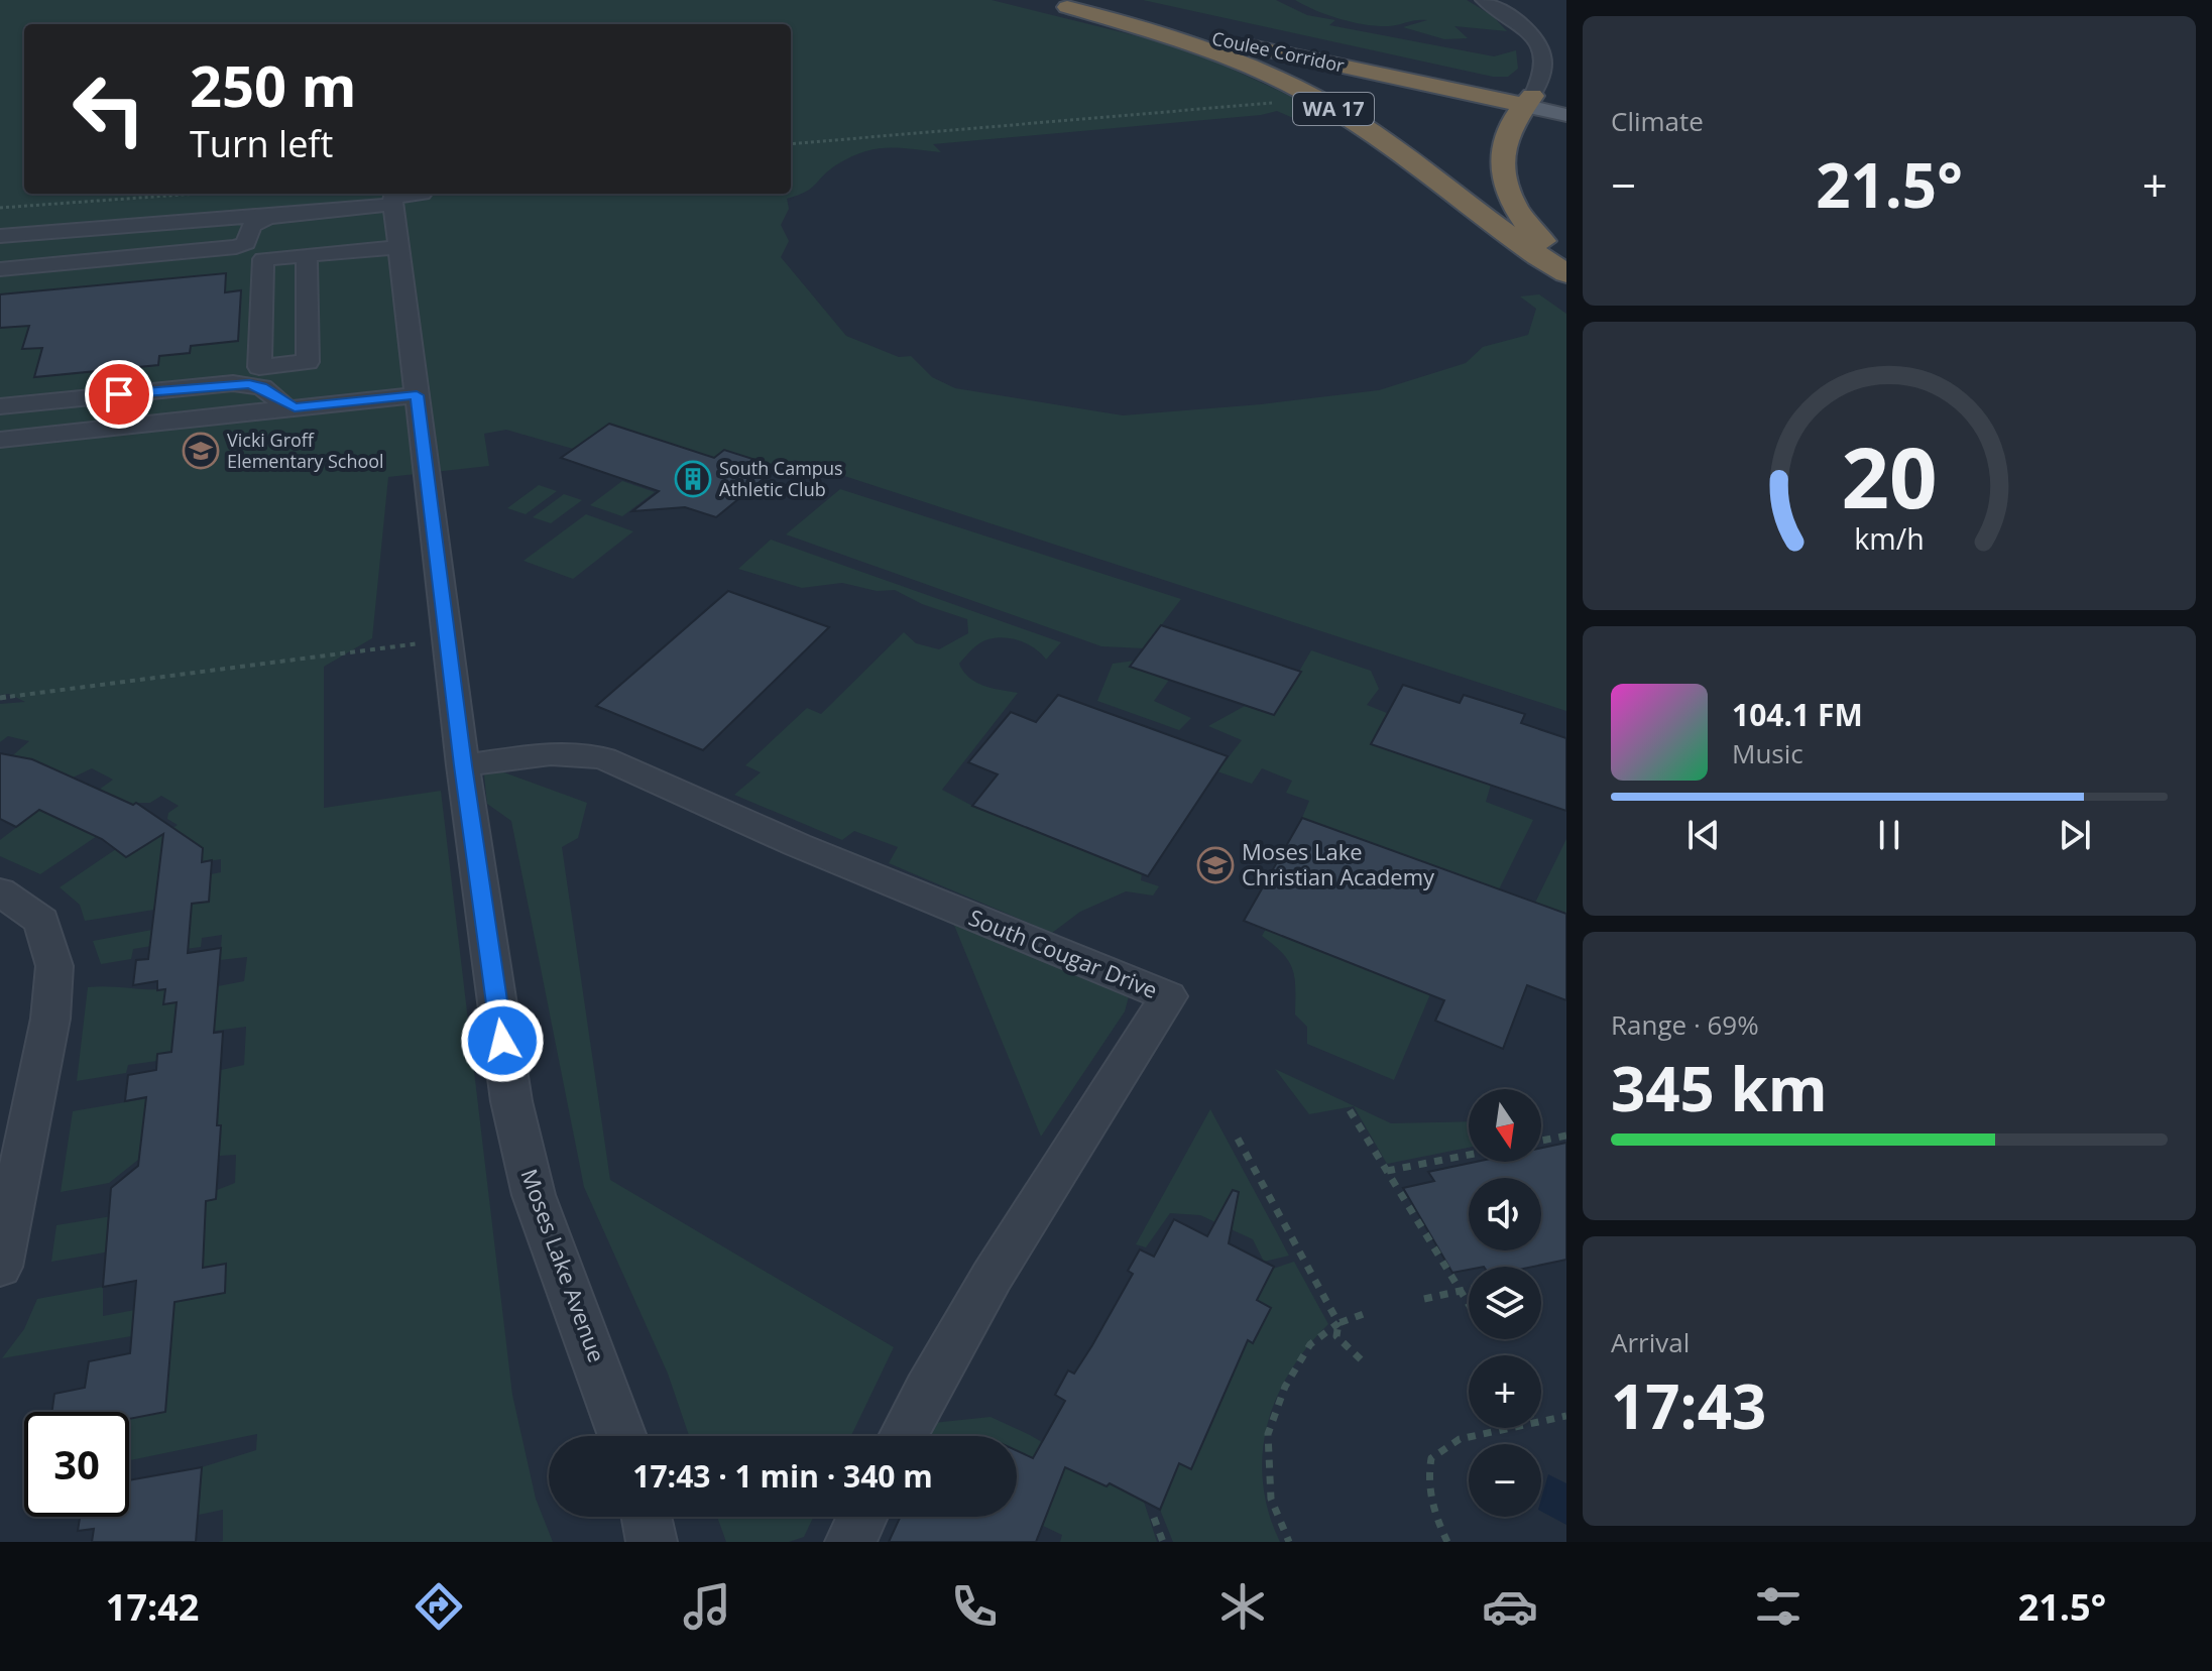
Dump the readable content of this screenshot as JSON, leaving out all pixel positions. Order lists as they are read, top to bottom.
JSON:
{
  "streets": {
    "highway": ["Coulee Corridor", "WA 17"],
    "street": ["South Cougar Drive", "Moses Lake Avenue"]
  },
  "crossings": [
    ["Coulee Corridor", "WA 17"],
    ["South Cougar Drive", "Moses Lake Avenue"]
  ],
  "places": {
    "school or university": ["Vicki Groff Elementary School", "Moses Lake Christian Academy"],
    "building": ["South Campus Athletic Club"]
  },
  "north": "bottom",
  "page": {
    "tile": [
      "Climate",
      ["Range · 69%", "345 km"],
      ["Arrival", "17:43"]
    ],
    "turn": ["250 m", "Turn left"],
    "heat": ["−", "21.5°", "+"],
    "song": ["104.1 FM", "Music"],
    "map_buttons": ["+", "−"],
    "limit": "30",
    "trip": "17:43 · 1 min · 340 m",
    "tabs": ["17:42", "21.5°"],
    "gauge": ["20", "km/h"]
  }
}
